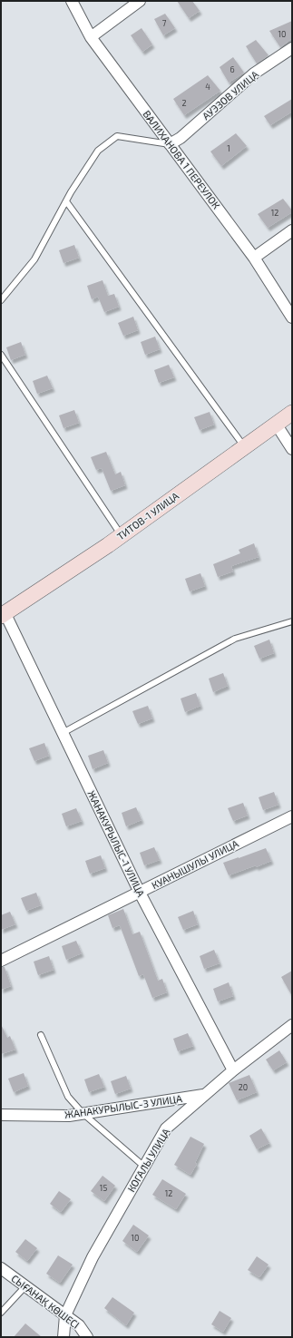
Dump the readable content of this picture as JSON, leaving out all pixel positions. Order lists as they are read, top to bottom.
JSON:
{
  "streets": {
    "street": [
      "АУЭЗОВ УЛИЦА",
      "ВАЛИХАНОВА 1 ПЕРЕУЛОК",
      "ТИТОВ-1 УЛИЦА",
      "ЖАНАКУРЫЛЫС-1 УЛИЦА",
      "КУАНЫШУЛЫ УЛИЦА",
      "ЖАНАКУРЫЛЫС-3 УЛИЦА",
      "КОГАЛЫ УЛИЦА",
      "СЫҒАНАҚ КӨШЕСІ"
    ]
  },
  "crossings": [
    ["АУЭЗОВ УЛИЦА", "ВАЛИХАНОВА 1 ПЕРЕУЛОК"],
    ["ТИТОВ-1 УЛИЦА", "ЖАНАКУРЫЛЫС-1 УЛИЦА"],
    ["ЖАНАКУРЫЛЫС-1 УЛИЦА", "КУАНЫШУЛЫ УЛИЦА"],
    ["ЖАНАКУРЫЛЫС-1 УЛИЦА", "КОГАЛЫ УЛИЦА"],
    ["ЖАНАКУРЫЛЫС-3 УЛИЦА", "КОГАЛЫ УЛИЦА"],
    ["КОГАЛЫ УЛИЦА", "СЫҒАНАҚ КӨШЕСІ"]
  ],
  "house_numbers": [
    "7",
    "10",
    "6",
    "4",
    "2",
    "1",
    "12",
    "20",
    "15",
    "12",
    "10"
  ]
}
